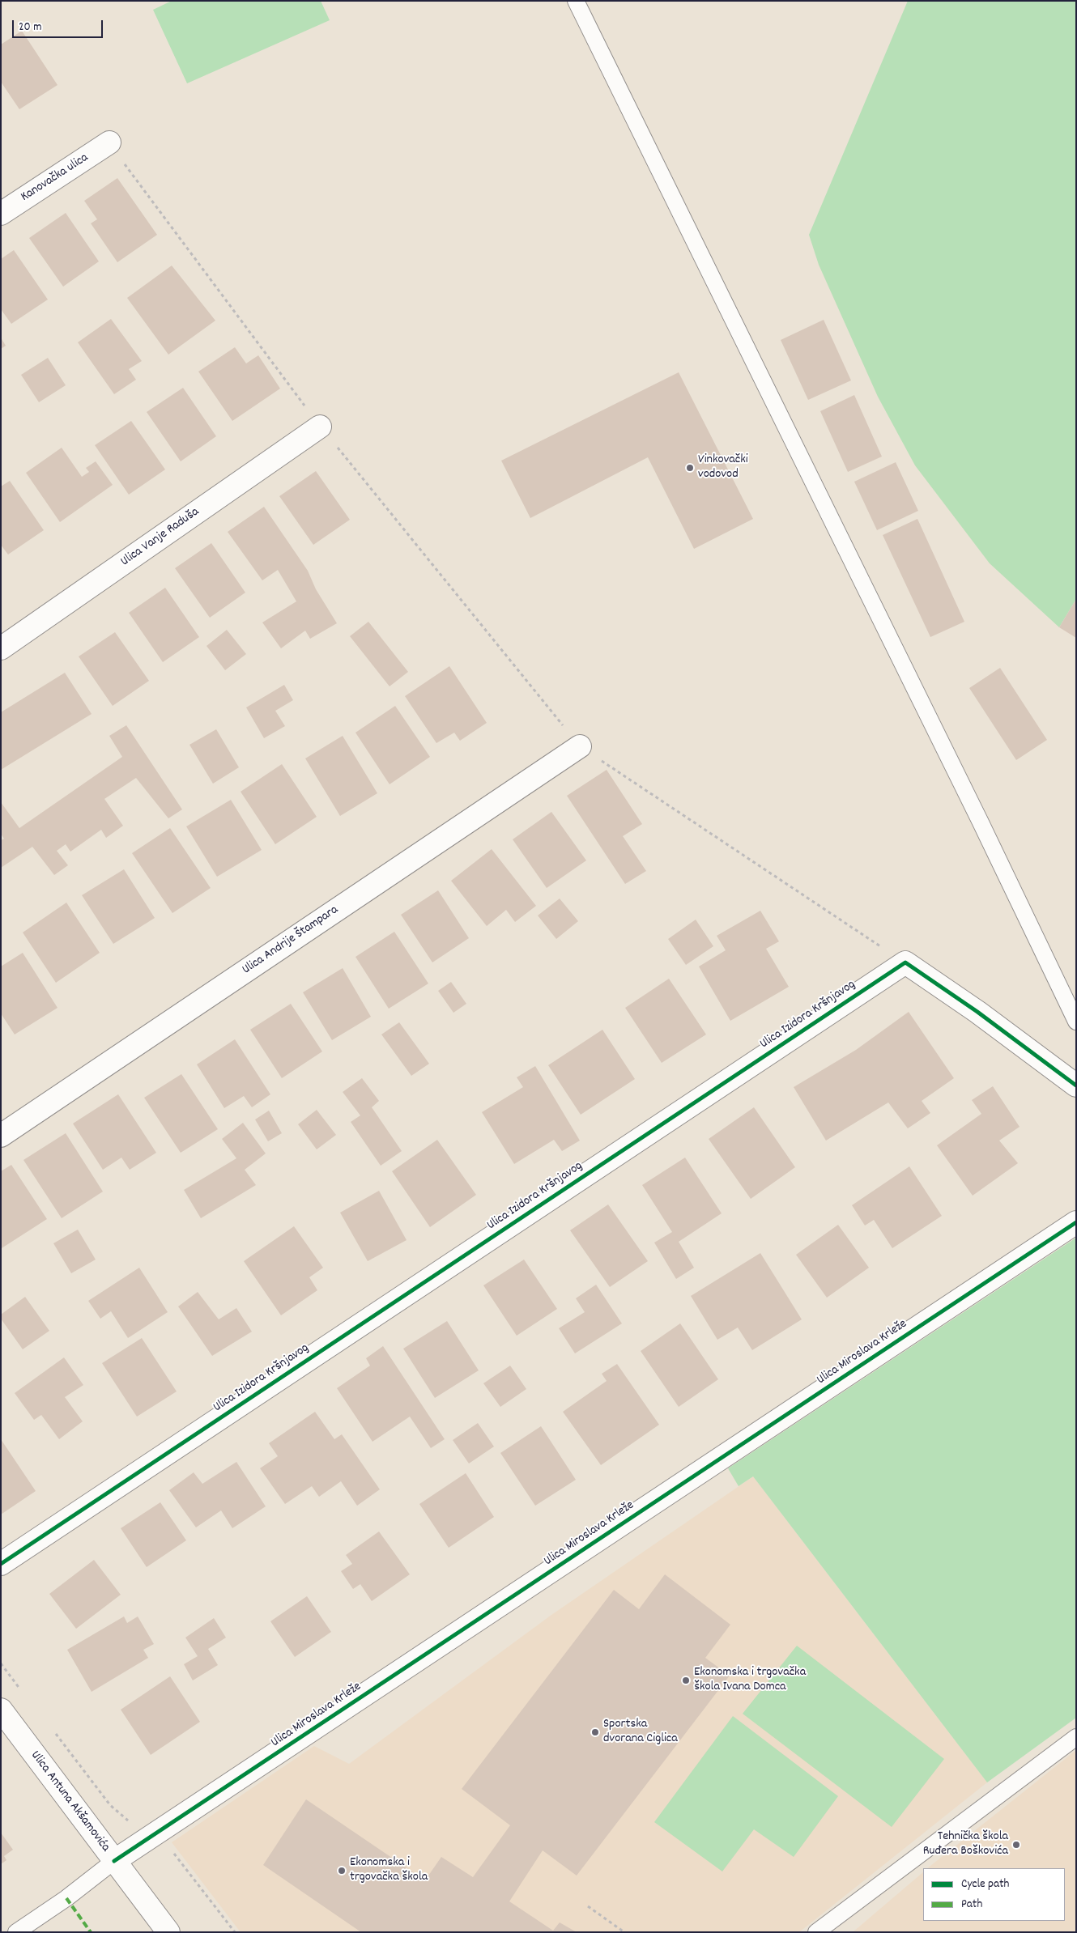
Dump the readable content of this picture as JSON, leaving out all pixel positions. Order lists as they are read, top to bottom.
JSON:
{
  "streets": {
    "street": [
      "Kanovačka ulica",
      "Ulica Vanje Raduša",
      "Ulica Andrije Štampara",
      "Ulica Izidora Kršnjavog",
      "Ulica Miroslava Krleže",
      "Ulica Antuna Akšamovića"
    ]
  },
  "crossings": [
    ["Ulica Miroslava Krleže", "Ulica Antuna Akšamovića"]
  ],
  "places": [
    "Vinkovački vodovod",
    "Ekonomska i trgovačka škola Ivana Domca",
    "Sportska dvorana Ciglica",
    "Tehnička škola Ruđera Boškovića",
    "Ekonomska i trgovačka škola"
  ],
  "legend": ["Cycle path", "Path"],
  "scale_bar": "20 m"
}
